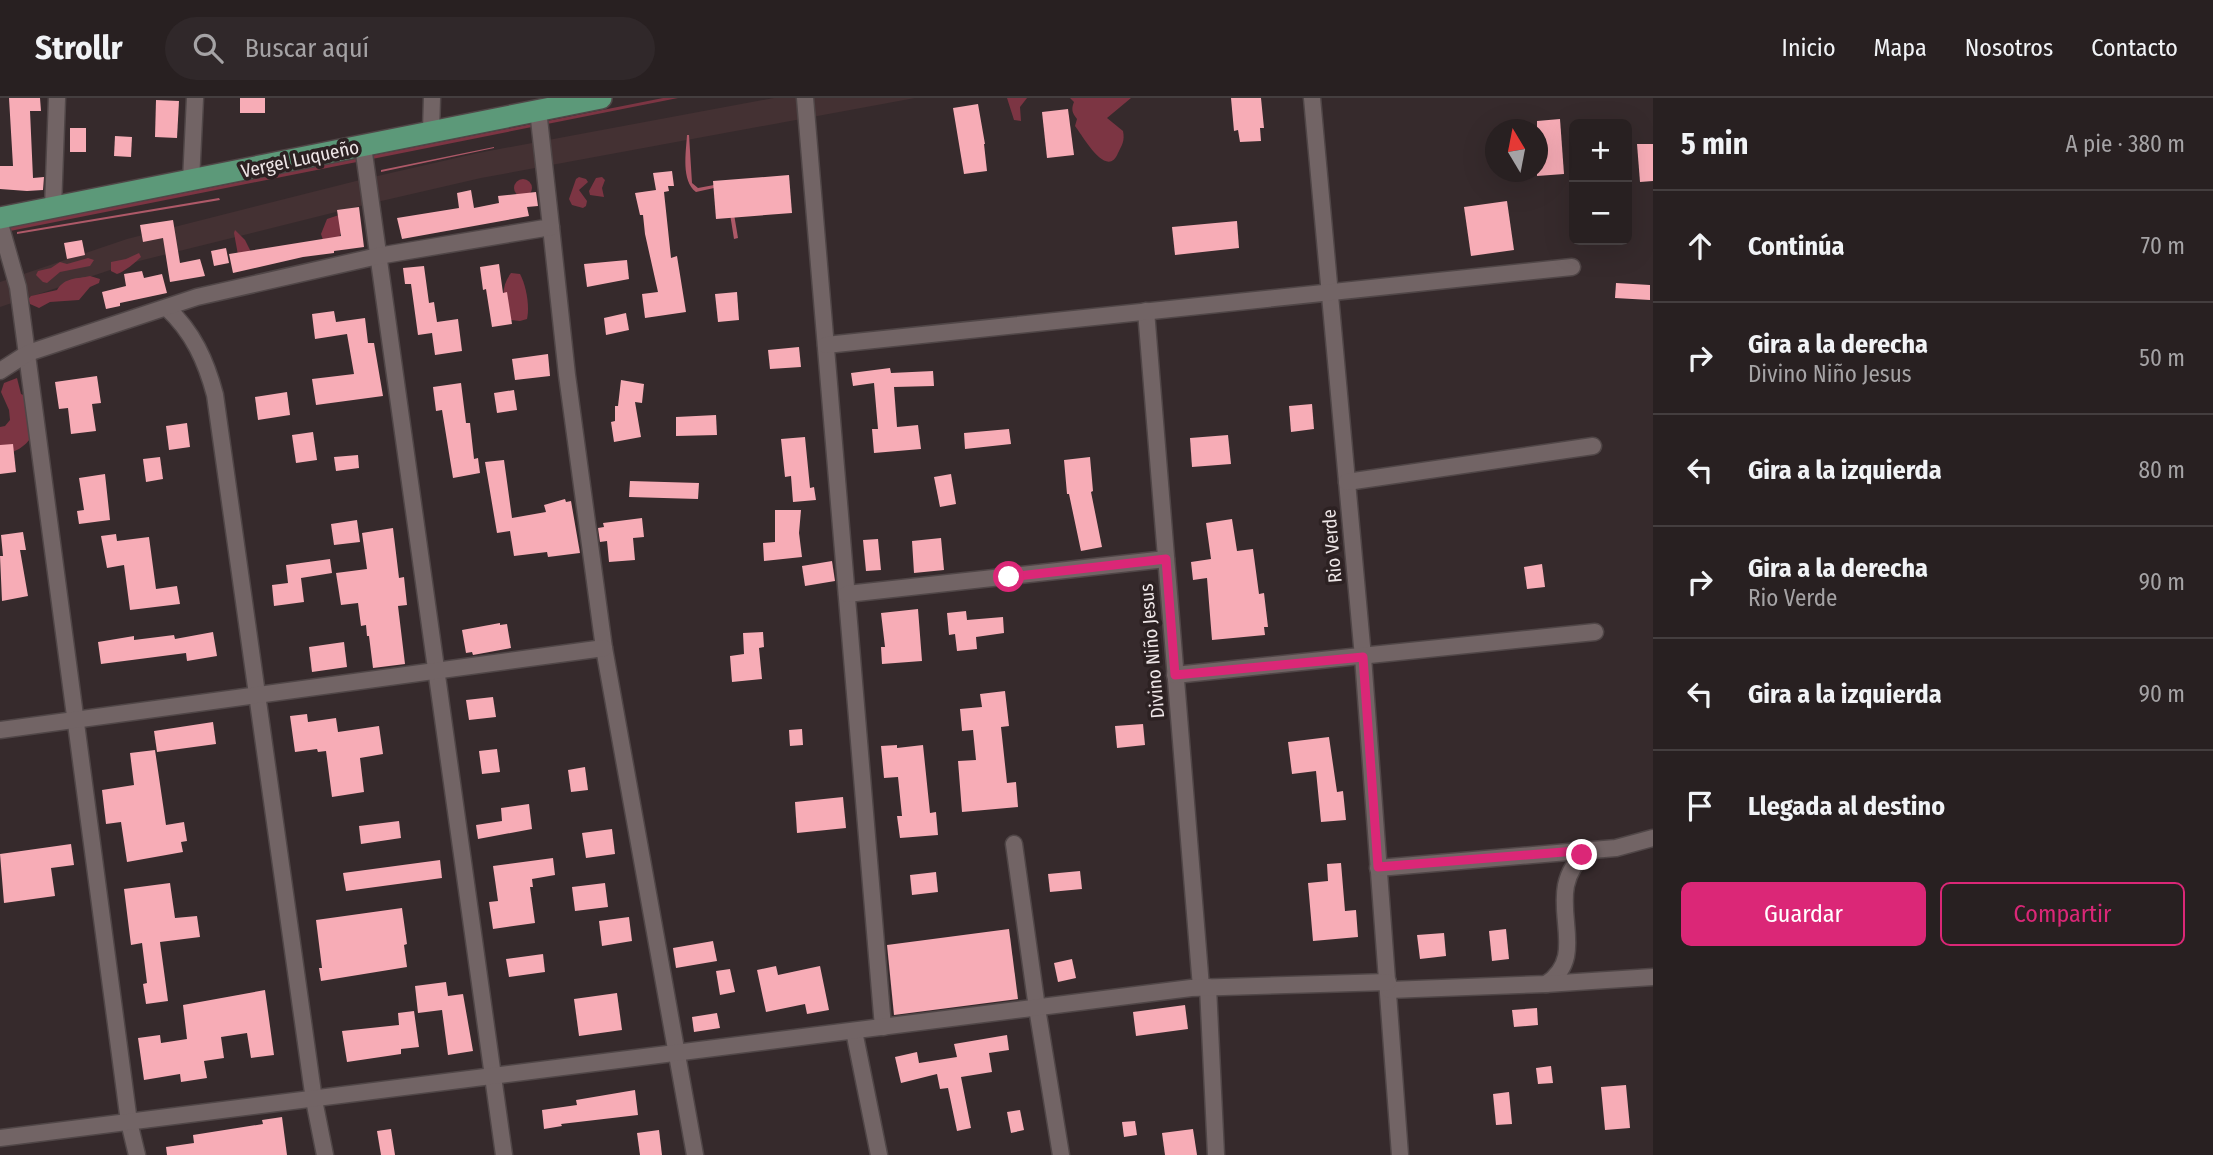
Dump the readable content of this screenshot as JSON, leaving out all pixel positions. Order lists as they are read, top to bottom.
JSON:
{
  "streets": {
    "main road": ["Vergel Luqueño"],
    "street": ["Rio Verde", "Divino Niño Jesus"]
  },
  "north": "top",
  "page": {
    "header": "Strollr",
    "search": "Buscar aquí",
    "nav": [
      "Inicio",
      "Mapa",
      "Nosotros",
      "Contacto"
    ],
    "heading": ["5 min", "A pie · 380 m"],
    "map_buttons": ["+", "−"],
    "list": [
      ["Continúa", "70 m"],
      ["Gira a la derecha", "Divino Niño Jesus", "50 m"],
      ["Gira a la izquierda", "80 m"],
      ["Gira a la derecha", "Rio Verde", "90 m"],
      ["Gira a la izquierda", "90 m"],
      "Llegada al destino"
    ],
    "buttons": ["Guardar", "Compartir"]
  }
}
